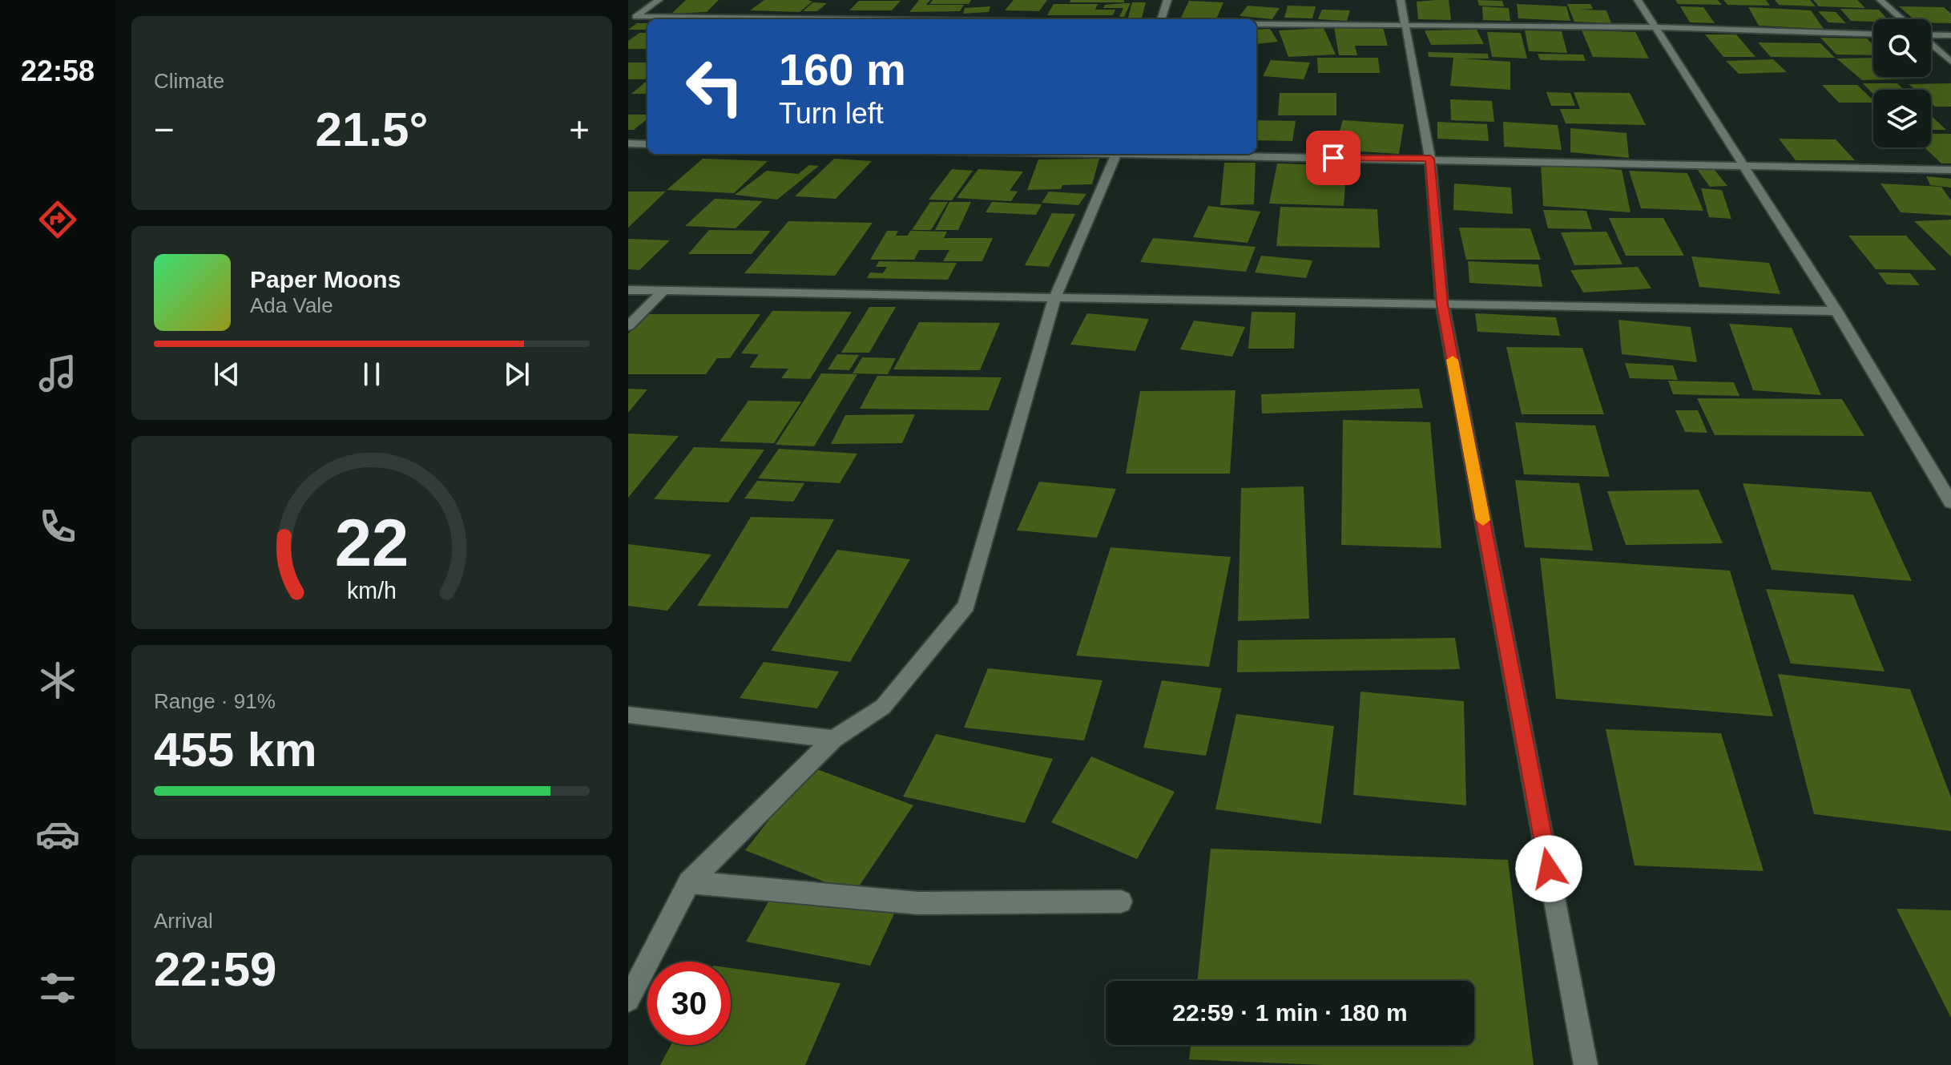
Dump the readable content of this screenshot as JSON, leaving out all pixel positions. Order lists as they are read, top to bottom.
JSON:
{
  "page": {
    "tabs": "22:58",
    "tile": [
      "Climate",
      ["Range · 91%", "455 km"],
      ["Arrival", "22:59"]
    ],
    "turn": ["160 m", "Turn left"],
    "heat": ["−", "21.5°", "+"],
    "song": ["Paper Moons", "Ada Vale"],
    "limit": "30",
    "trip": "22:59 · 1 min · 180 m",
    "gauge": ["22", "km/h"]
  }
}
